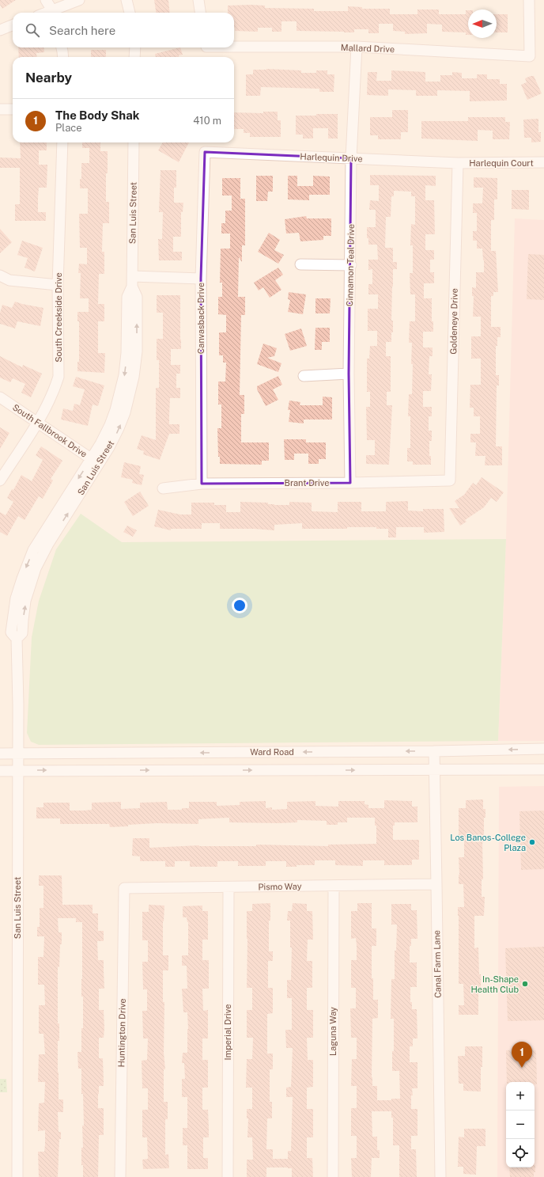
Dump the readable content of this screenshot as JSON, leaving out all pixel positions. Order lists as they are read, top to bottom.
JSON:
{
  "streets": {
    "street": [
      "Mallard Drive",
      "Harlequin Drive",
      "Harlequin Court",
      "San Luis Street",
      "Cinnamon Teal Drive",
      "South Creekside Drive",
      "Canvasback Drive",
      "Goldeneye Drive",
      "South Fallbrook Drive",
      "Brant Drive",
      "Ward Road",
      "Pismo Way",
      "Canal Farm Lane",
      "Laguna Way",
      "Imperial Drive",
      "Huntington Drive"
    ]
  },
  "crossings": [
    ["Mallard Drive", "Cinnamon Teal Drive"],
    ["Harlequin Drive", "Harlequin Court"],
    ["Harlequin Drive", "Cinnamon Teal Drive"],
    ["Harlequin Drive", "Canvasback Drive"],
    ["Harlequin Drive", "Goldeneye Drive"],
    ["Harlequin Court", "Goldeneye Drive"],
    ["San Luis Street", "South Fallbrook Drive"],
    ["San Luis Street", "Ward Road"],
    ["Cinnamon Teal Drive", "Brant Drive"],
    ["South Creekside Drive", "South Fallbrook Drive"],
    ["Canvasback Drive", "Brant Drive"],
    ["Goldeneye Drive", "Brant Drive"],
    ["Ward Road", "Canal Farm Lane"],
    ["Pismo Way", "Canal Farm Lane"],
    ["Pismo Way", "Laguna Way"],
    ["Pismo Way", "Imperial Drive"],
    ["Pismo Way", "Huntington Drive"]
  ],
  "places": ["Los Banos-College Plaza", "In-Shape Health Club"],
  "north": "left",
  "page": {
    "search": "Search here",
    "heading": "Nearby",
    "list": [
      {
        "mark": "1",
        "name": "The Body Shak",
        "note": "Place",
        "value": "410 m"
      }
    ],
    "pins": "1",
    "map_buttons": ["+", "−"]
  }
}
